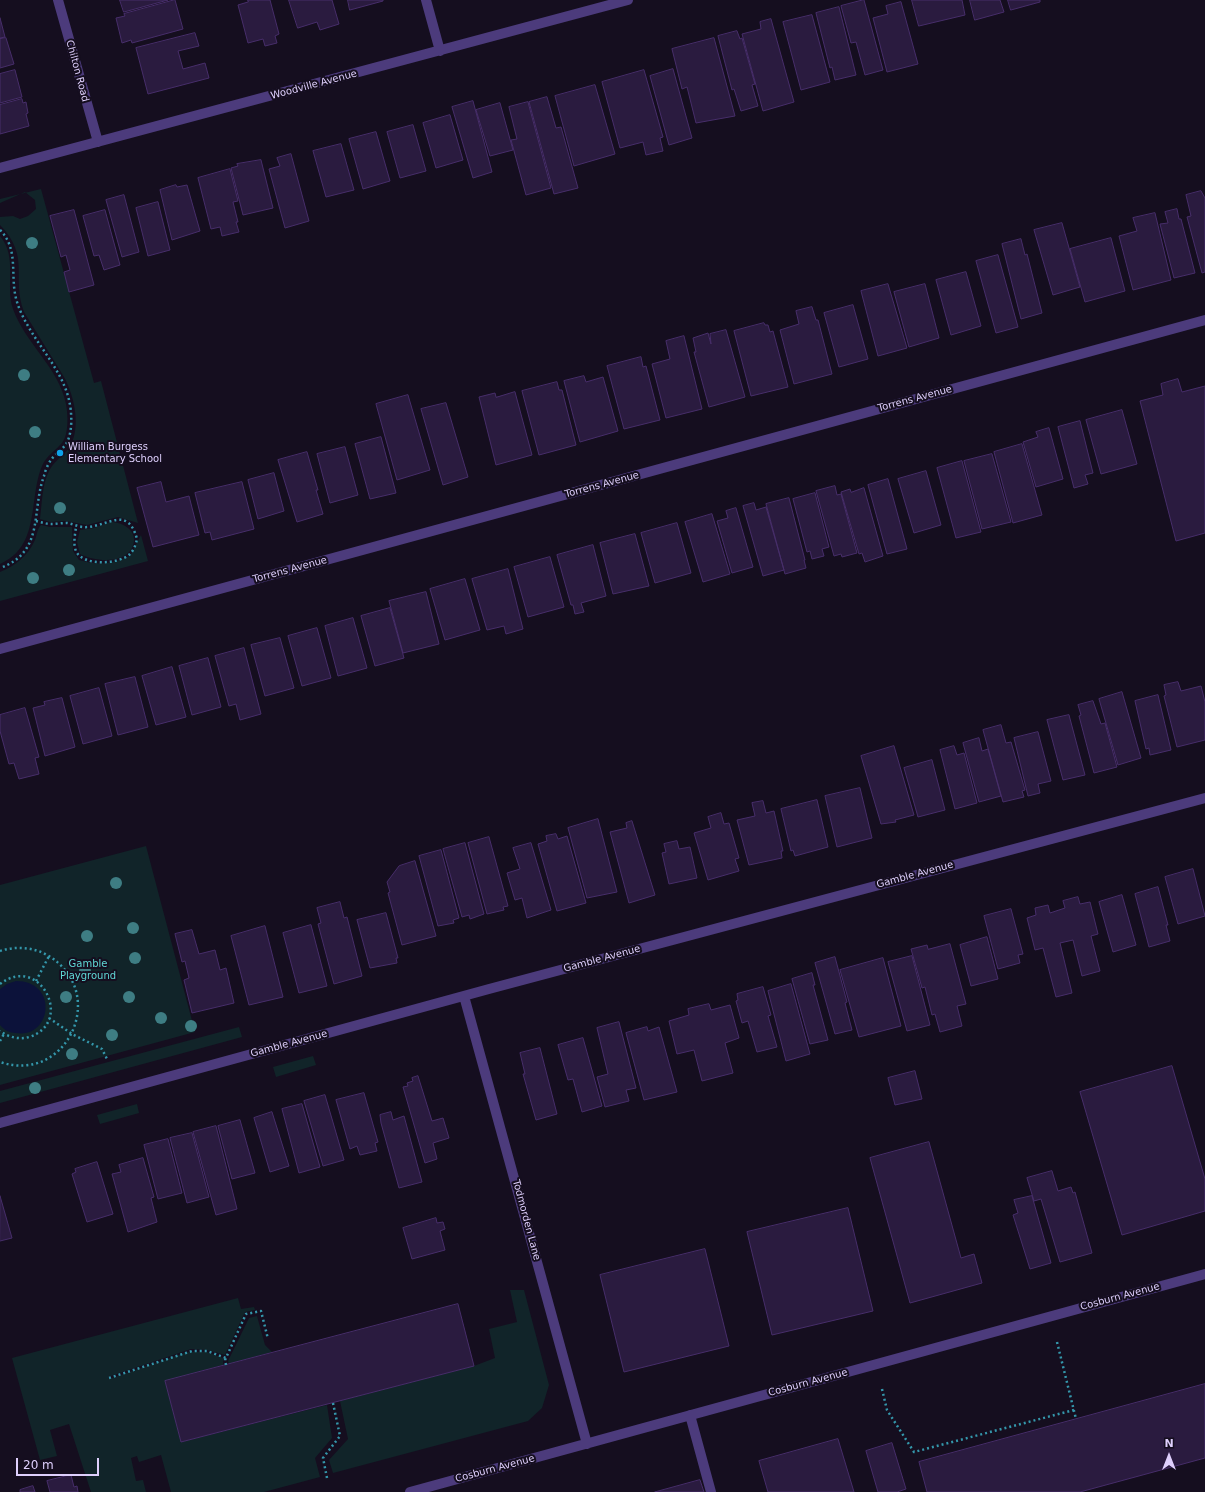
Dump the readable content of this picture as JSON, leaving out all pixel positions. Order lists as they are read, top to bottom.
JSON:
{
  "streets": {
    "street": [
      "Chilton Road",
      "Woodville Avenue",
      "Torrens Avenue",
      "Gamble Avenue",
      "Todmorden Lane",
      "Cosburn Avenue"
    ]
  },
  "crossings": [
    ["Chilton Road", "Woodville Avenue"],
    ["Gamble Avenue", "Todmorden Lane"],
    ["Todmorden Lane", "Cosburn Avenue"]
  ],
  "parks": ["Gamble Playground"],
  "places": ["William Burgess Elementary School"],
  "scale_bar": "20 m",
  "north": "top"
}
